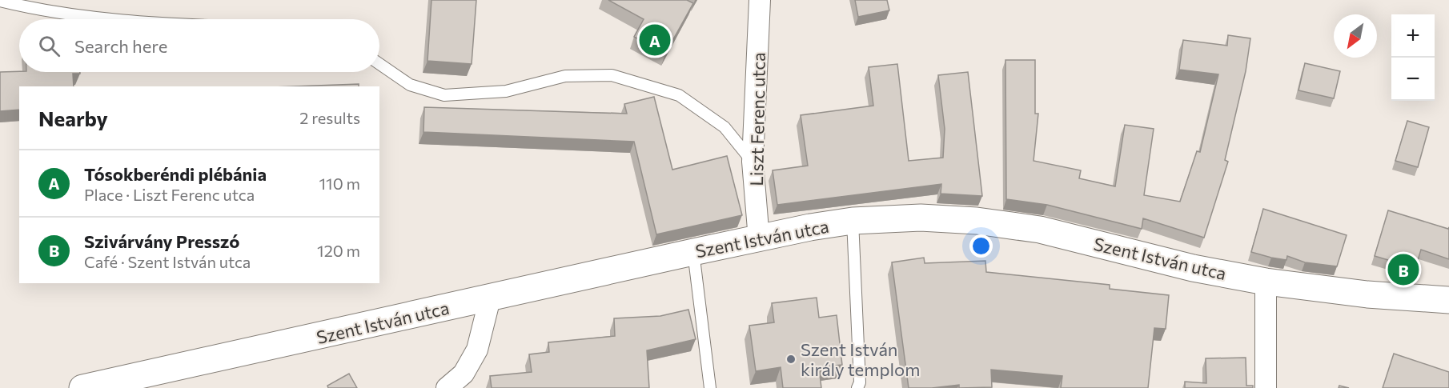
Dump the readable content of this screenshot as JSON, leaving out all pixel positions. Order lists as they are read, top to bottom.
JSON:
{
  "streets": {
    "main road": ["Szent István utca"],
    "street": ["Liszt Ferenc utca"]
  },
  "crossings": [
    ["Liszt Ferenc utca", "Szent István utca"]
  ],
  "places": ["Szent István király templom"],
  "north": "bottom left",
  "page": {
    "map_buttons": ["+", "−"],
    "search": "Search here",
    "pins": ["A", "B"],
    "heading": ["Nearby", "2 results"],
    "list": [
      {
        "mark": "A",
        "name": "Tósokberéndi plébánia",
        "note": "Place · Liszt Ferenc utca",
        "value": "110 m"
      },
      {
        "mark": "B",
        "name": "Szivárvány Presszó",
        "note": "Café · Szent István utca",
        "value": "120 m"
      }
    ]
  }
}
